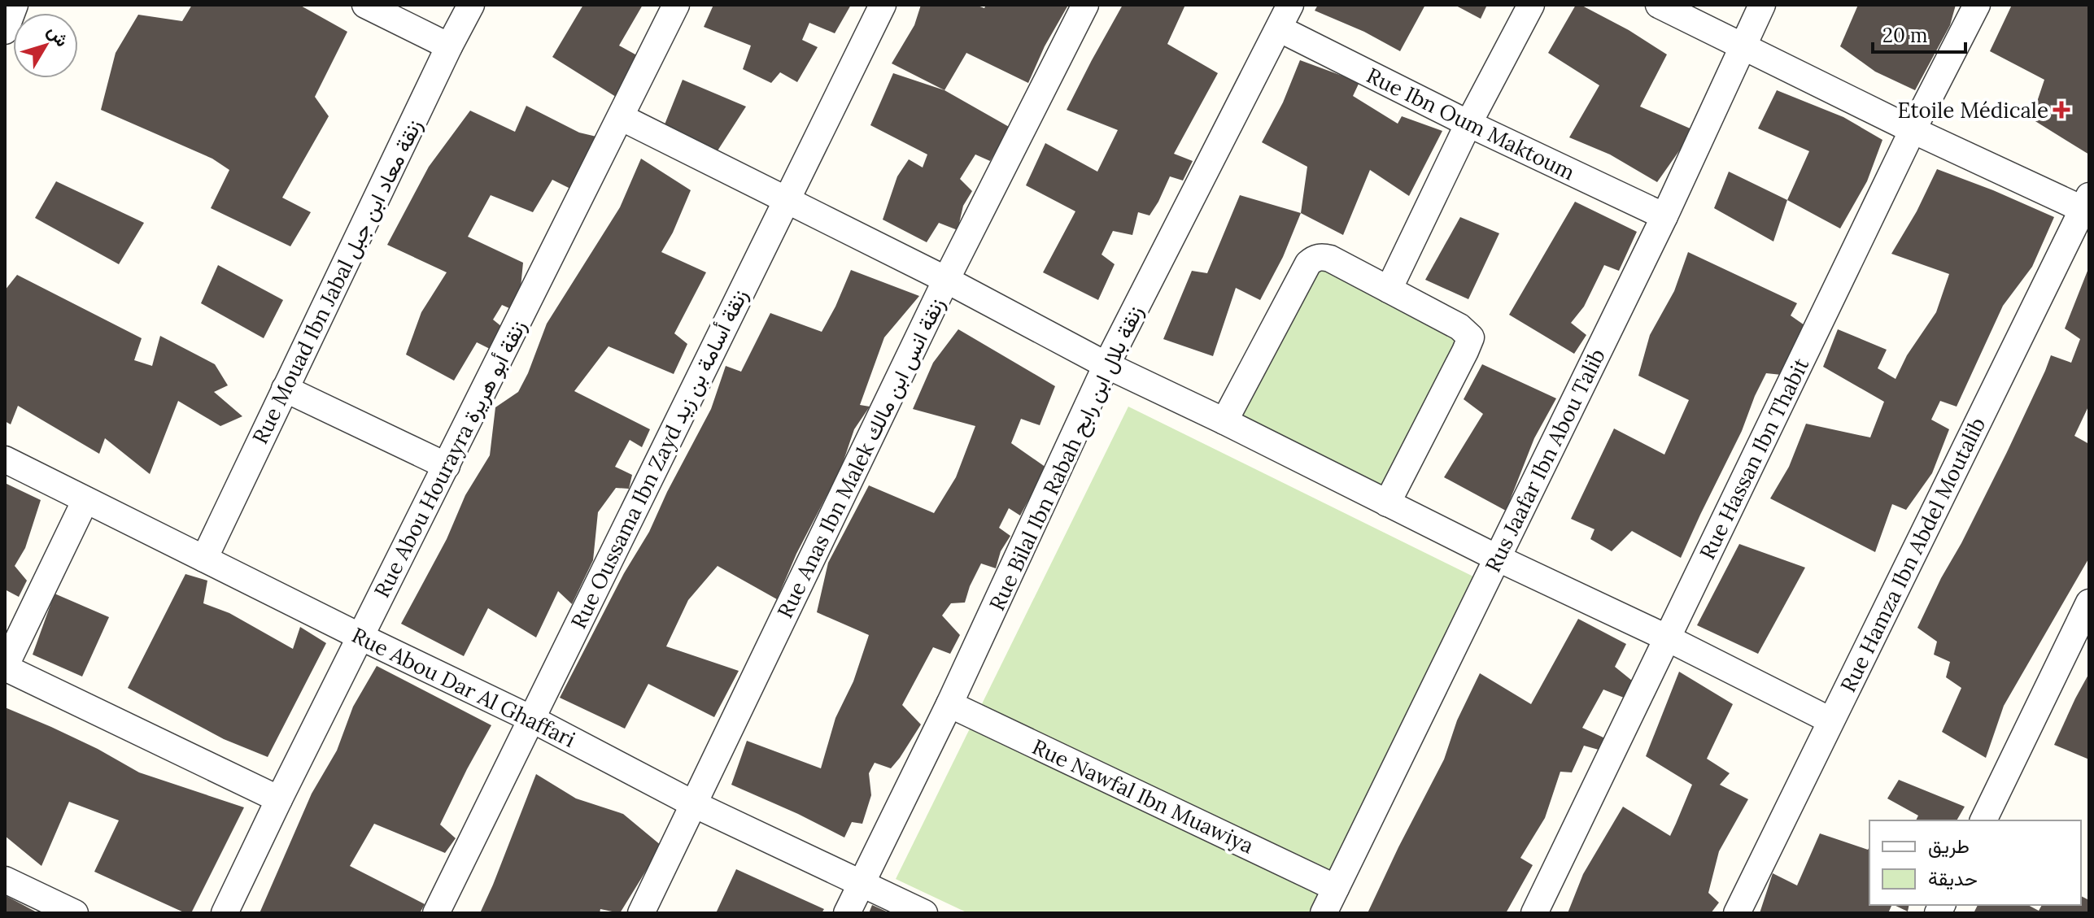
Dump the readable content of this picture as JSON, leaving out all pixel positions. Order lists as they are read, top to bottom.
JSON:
{
  "streets": {
    "street": [
      "Rue Ibn Oum Maktoum",
      "Rue Mouad Ibn Jabal زنقة معاد ابن جبل",
      "Rue Anas Ibn Malek زنقة انس ابن مالك",
      "Rue Bilal Ibn Rabah زنقة بلال ابن رابح",
      "Rue Abou Hourayra زنقة أبو هريرة",
      "Rue Oussama Ibn Zayd زنقة أسامة بن زيد",
      "Rue Hassan Ibn Thabit",
      "Rus Jaafar Ibn Abou Talib",
      "Rue Hamza Ibn Abdel Moutalib",
      "Rue Abou Dar Al Ghaffari",
      "Rue Nawfal Ibn Muawiya"
    ]
  },
  "crossings": [
    ["Rue Ibn Oum Maktoum", "Rue Bilal Ibn Rabah زنقة بلال ابن رابح"],
    ["Rue Ibn Oum Maktoum", "Rus Jaafar Ibn Abou Talib"],
    ["Rue Mouad Ibn Jabal زنقة معاد ابن جبل", "Rue Abou Dar Al Ghaffari"],
    ["Rue Anas Ibn Malek زنقة انس ابن مالك", "Rue Abou Dar Al Ghaffari"],
    ["Rue Bilal Ibn Rabah زنقة بلال ابن رابح", "Rue Abou Dar Al Ghaffari"],
    ["Rue Bilal Ibn Rabah زنقة بلال ابن رابح", "Rue Nawfal Ibn Muawiya"],
    ["Rue Abou Hourayra زنقة أبو هريرة", "Rue Abou Dar Al Ghaffari"],
    ["Rue Oussama Ibn Zayd زنقة أسامة بن زيد", "Rue Abou Dar Al Ghaffari"],
    ["Rus Jaafar Ibn Abou Talib", "Rue Nawfal Ibn Muawiya"]
  ],
  "places": {
    "health": ["Etoile Médicale"]
  },
  "legend": ["طريق", "حديقة"],
  "scale_bar": "20 m",
  "north": "top right"
}
